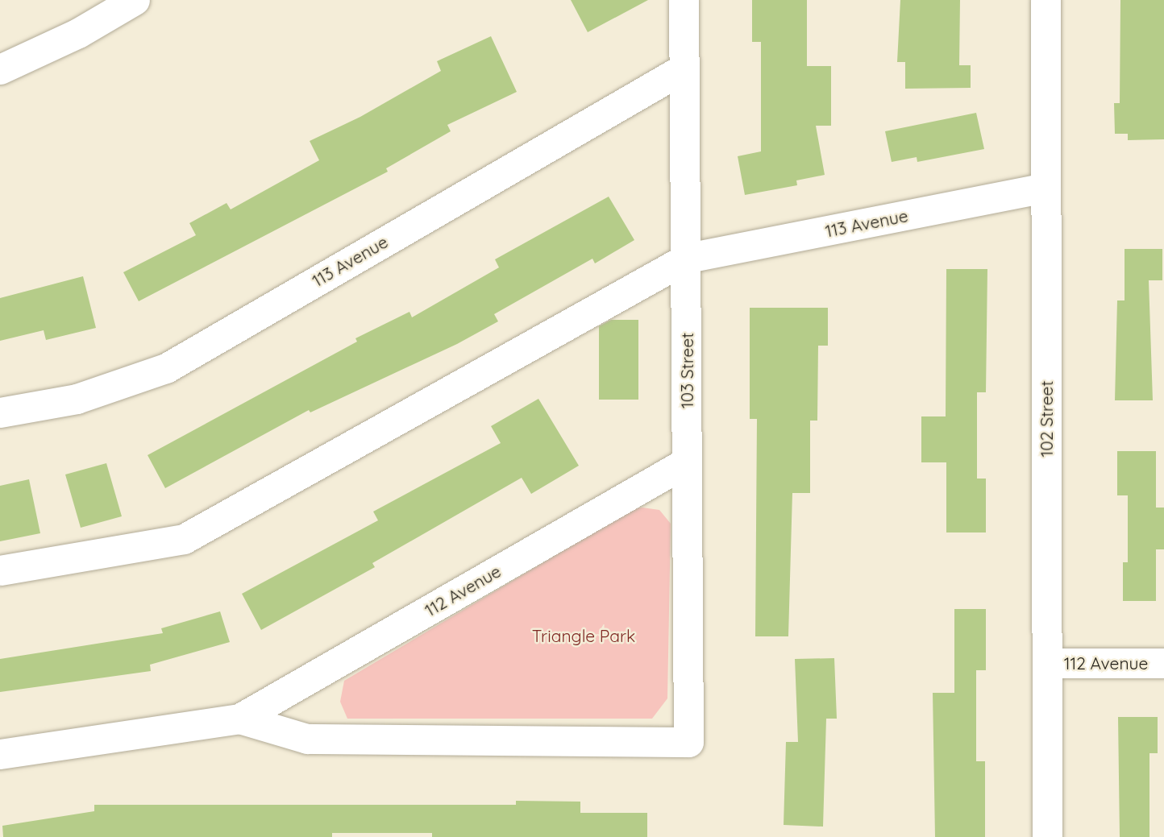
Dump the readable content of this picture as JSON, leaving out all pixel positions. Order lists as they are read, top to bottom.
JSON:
{
  "streets": {
    "street": [
      "113 Avenue",
      "103 Street",
      "102 Street",
      "112 Avenue"
    ]
  },
  "crossings": [
    ["113 Avenue", "103 Street"],
    ["113 Avenue", "102 Street"],
    ["103 Street", "112 Avenue"],
    ["102 Street", "112 Avenue"]
  ],
  "parks": ["Triangle Park"]
}
